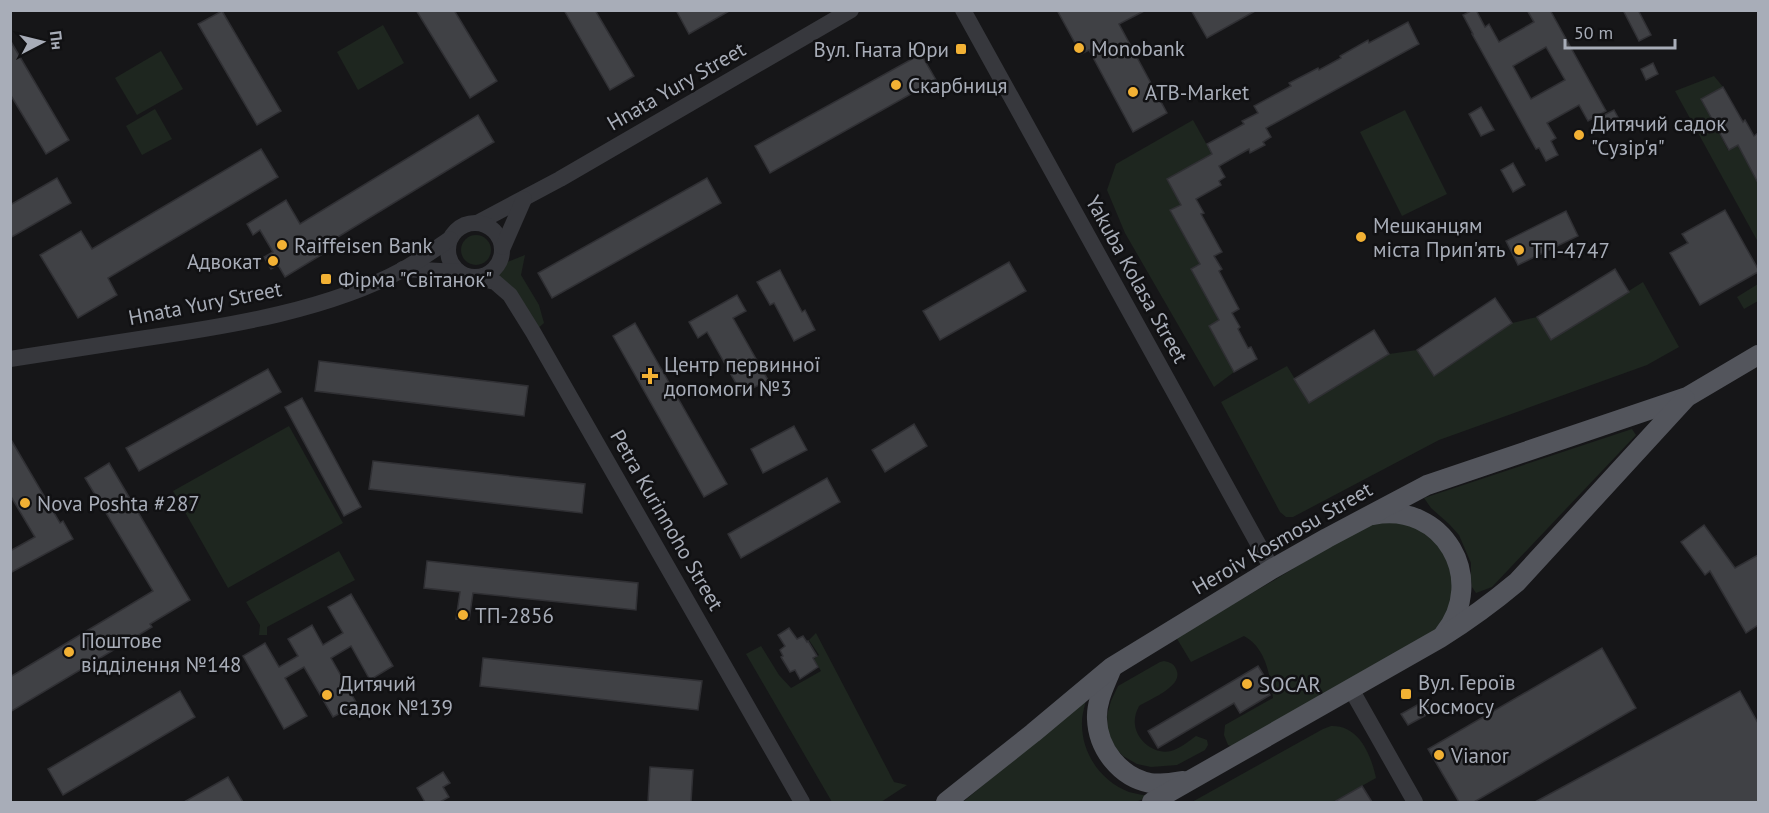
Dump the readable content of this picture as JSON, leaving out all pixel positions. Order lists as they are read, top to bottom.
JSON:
{
  "streets": {
    "main road": ["Heroiv Kosmosu Street"],
    "street": ["Hnata Yury Street", "Yakuba Kolasa Street", "Petra Kurinnoho Street"]
  },
  "crossings": [
    ["Hnata Yury Street", "Petra Kurinnoho Street"],
    ["Yakuba Kolasa Street", "Heroiv Kosmosu Street"]
  ],
  "places": {
    "other": [
      "Monobank",
      "Скарбниця",
      "ATB-Market",
      "Дитячий садок \"Сузір'я\"",
      "Мешканцям міста Прип'ять",
      "Raiffeisen Bank",
      "ТП-4747",
      "Адвокат",
      "Nova Poshta #287",
      "ТП-2856",
      "Поштове відділення №148",
      "SOCAR",
      "Дитячий садок №139",
      "Vianor"
    ],
    "transit": ["Вул. Гната Юри", "Фірма \"Світанок\"", "Вул. Героїв Космосу"],
    "health": ["Центр первинної допомоги №3"]
  },
  "scale_bar": "50 m",
  "north": "right"
}
